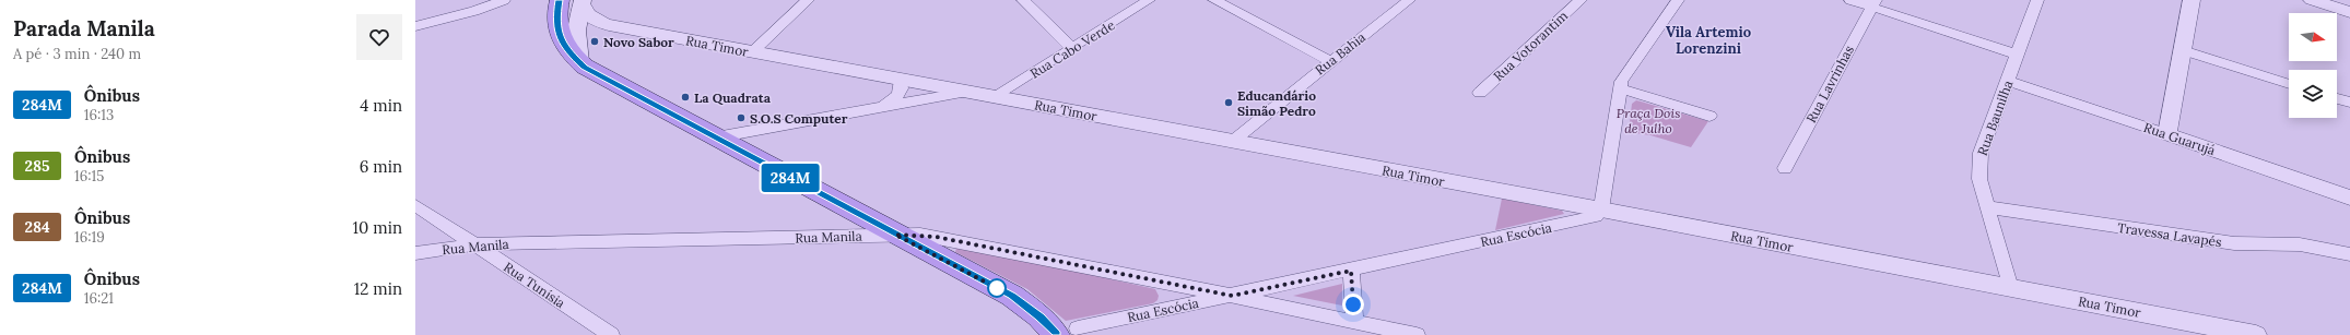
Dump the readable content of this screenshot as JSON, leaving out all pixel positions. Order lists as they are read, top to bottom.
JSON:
{
  "streets": {
    "street": [
      "Rua Timor",
      "Rua Votorantim",
      "Rua Cabo Verde",
      "Rua Bahia",
      "Rua Lavrinhas",
      "Rua Baunilha",
      "Rua Guarujá",
      "Rua Escócia",
      "Travessa Lavapés",
      "Rua Manila",
      "Rua Tunísia"
    ]
  },
  "crossings": [
    ["Rua Timor", "Rua Cabo Verde"],
    ["Rua Timor", "Rua Bahia"],
    ["Rua Timor", "Rua Baunilha"],
    ["Rua Timor", "Rua Escócia"],
    ["Rua Baunilha", "Rua Guarujá"],
    ["Rua Baunilha", "Travessa Lavapés"],
    ["Rua Escócia", "Rua Manila"],
    ["Rua Manila", "Rua Tunísia"]
  ],
  "districts": ["Vila Artemio Lorenzini"],
  "parks": ["Praça Dois de Julho"],
  "places": [
    "Novo Sabor",
    "La Quadrata",
    "Educandário Simão Pedro",
    "S.O.S Computer"
  ],
  "lines": ["bus line 284M"],
  "north": "right",
  "page": {
    "heading": ["Parada Manila", "A pé · 3 min · 240 m"],
    "on_map": "284M",
    "list": [
      {
        "mark": "284M",
        "name": "Ônibus",
        "note": "16:13",
        "value": "4 min"
      },
      {
        "mark": "285",
        "name": "Ônibus",
        "note": "16:15",
        "value": "6 min"
      },
      {
        "mark": "284",
        "name": "Ônibus",
        "note": "16:19",
        "value": "10 min"
      },
      {
        "mark": "284M",
        "name": "Ônibus",
        "note": "16:21",
        "value": "12 min"
      }
    ]
  }
}
